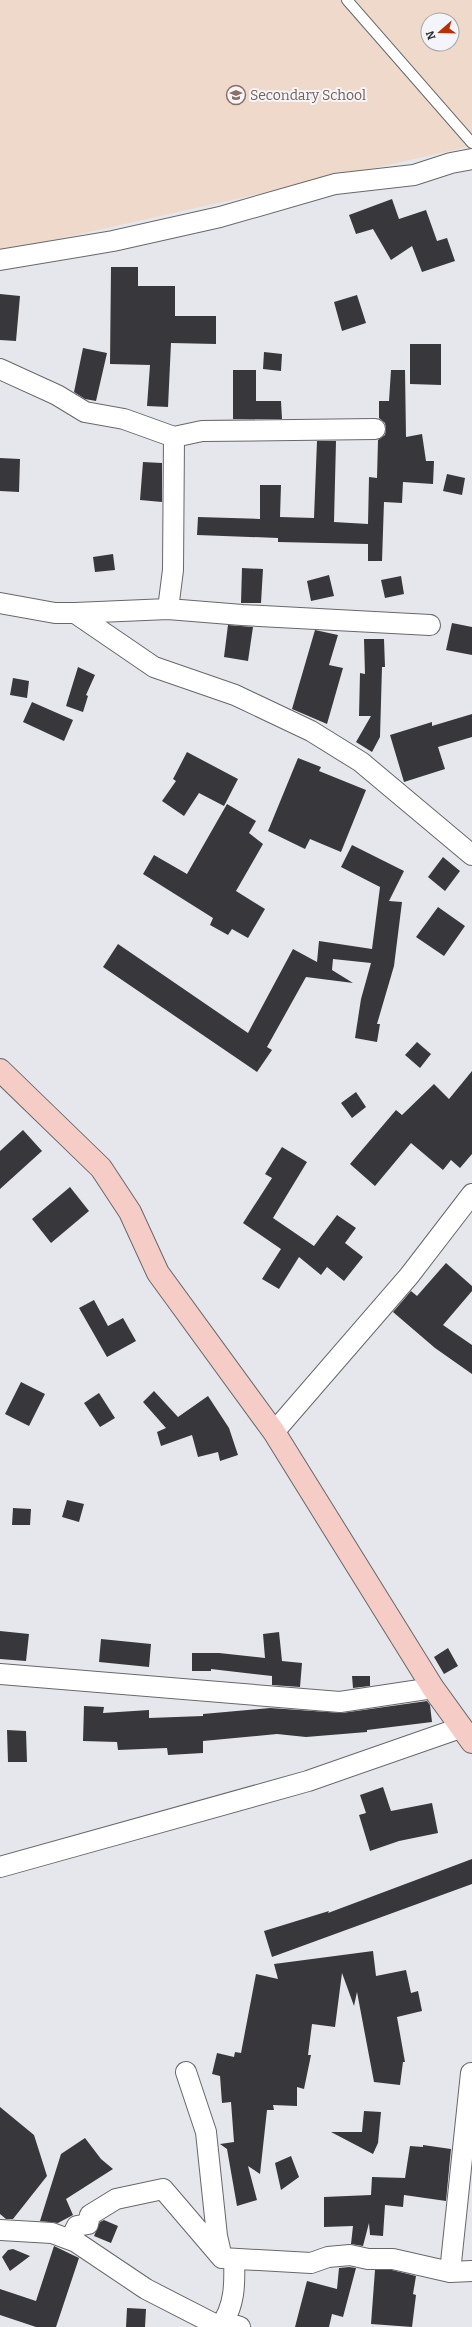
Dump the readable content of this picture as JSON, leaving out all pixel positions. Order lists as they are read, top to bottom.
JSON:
{
  "places": {
    "school or university": ["Secondary School"]
  },
  "north": "left"
}
